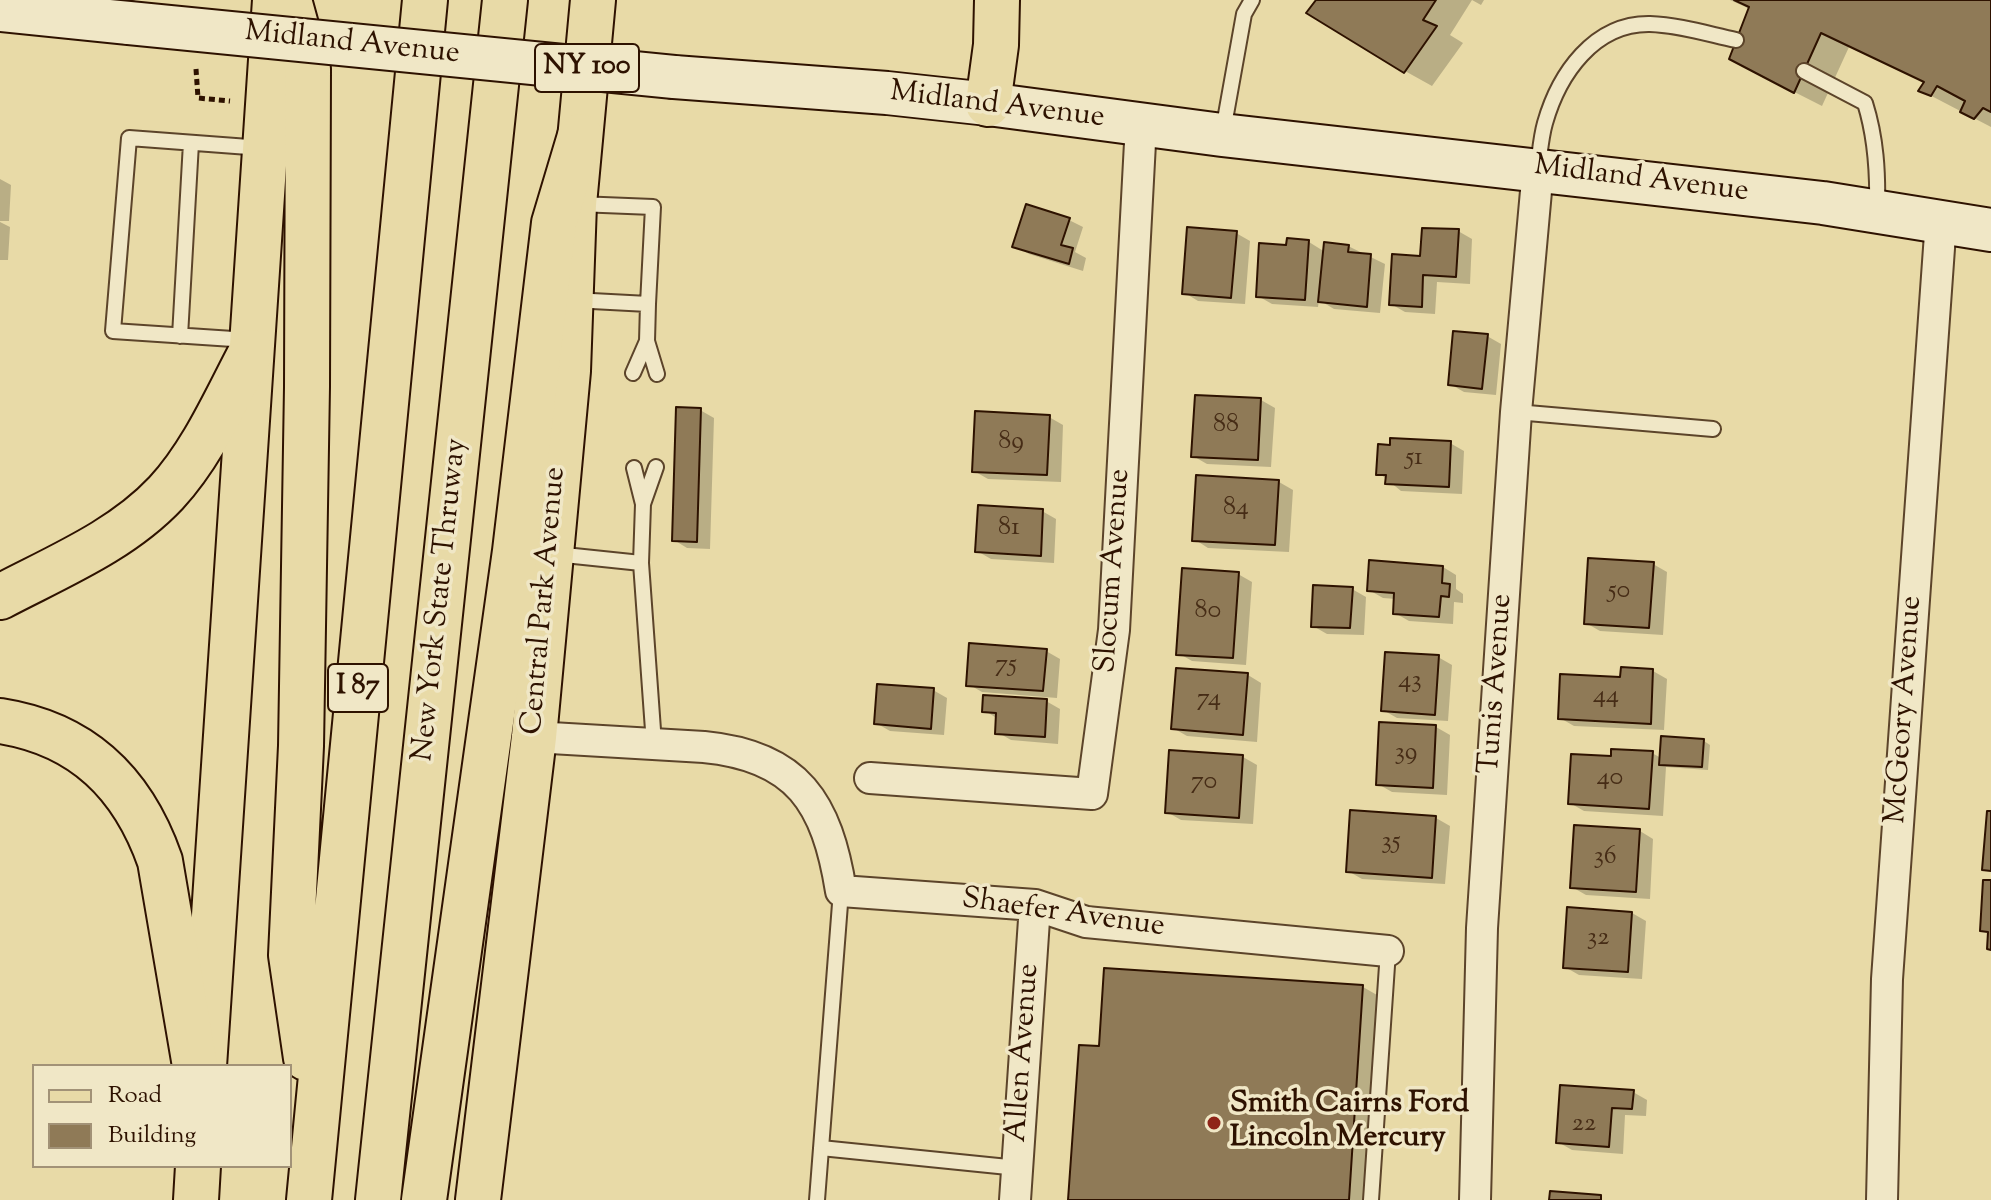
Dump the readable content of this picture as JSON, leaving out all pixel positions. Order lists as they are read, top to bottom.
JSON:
{
  "streets": {
    "main road": [
      "NY 100",
      "New York State Thruway",
      "Central Park Avenue",
      "I 87"
    ],
    "street": [
      "Midland Avenue",
      "Slocum Avenue",
      "Tunis Avenue",
      "McGeory Avenue",
      "Shaefer Avenue",
      "Allen Avenue"
    ]
  },
  "crossings": [
    ["Midland Avenue", "Slocum Avenue"],
    ["Midland Avenue", "Tunis Avenue"],
    ["Midland Avenue", "McGeory Avenue"],
    ["Shaefer Avenue", "Allen Avenue"]
  ],
  "places": ["Smith Cairns Ford Lincoln Mercury"],
  "house_numbers": [
    "88",
    "89",
    "51",
    "84",
    "81",
    "50",
    "80",
    "75",
    "43",
    "44",
    "74",
    "39",
    "40",
    "70",
    "35",
    "36",
    "32",
    "22"
  ],
  "legend": ["Road", "Building"]
}
